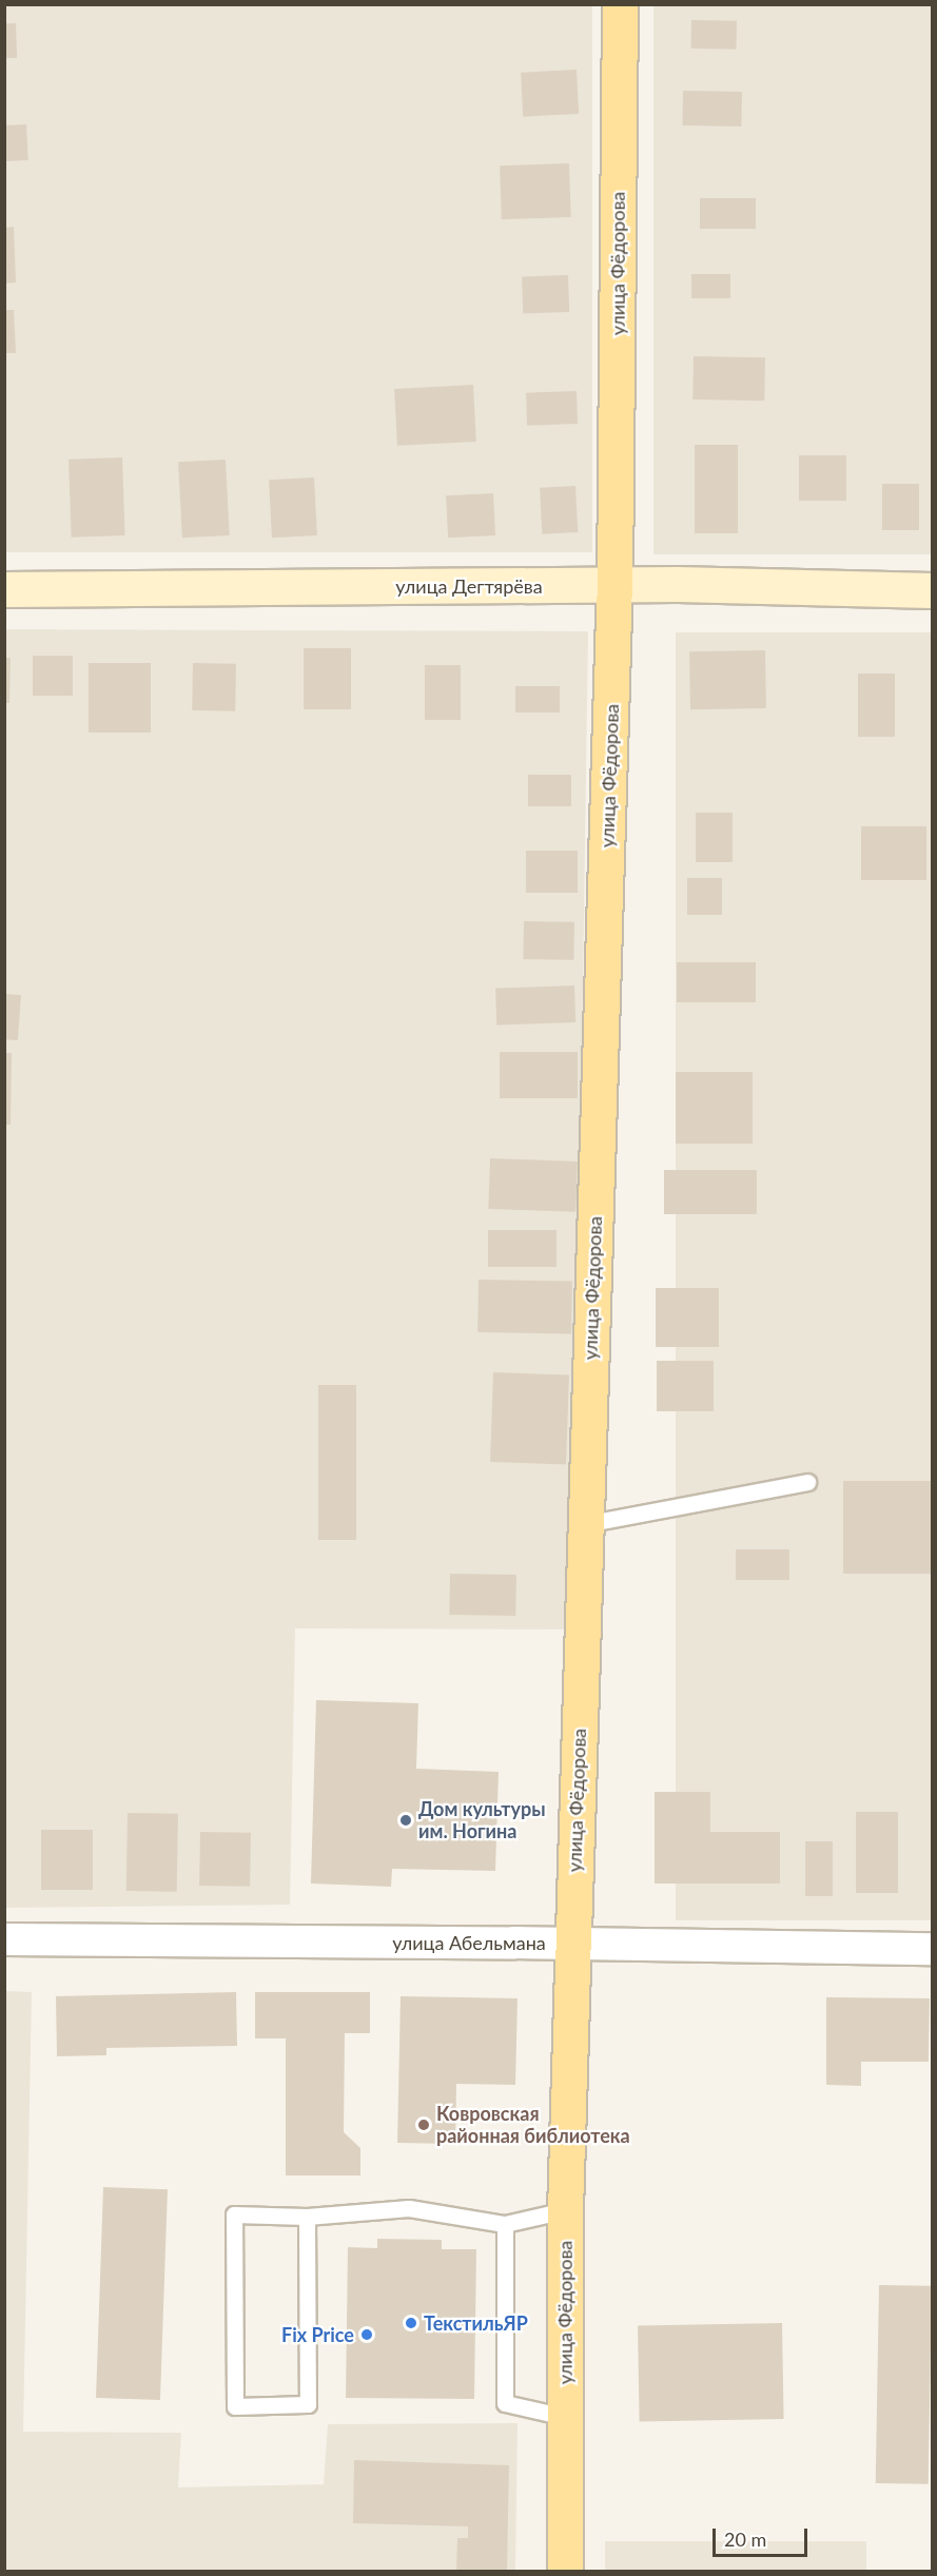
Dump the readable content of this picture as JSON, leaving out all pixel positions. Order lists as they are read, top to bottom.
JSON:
{
  "streets": {
    "main road": ["улица Фёдорова", "улица Дегтярёва"],
    "street": ["улица Абельмана"]
  },
  "crossings": [
    ["улица Фёдорова", "улица Дегтярёва"],
    ["улица Фёдорова", "улица Абельмана"]
  ],
  "places": [
    "Дом культуры им. Ногина",
    "Ковровская районная библиотека",
    "ТекстильЯР",
    "Fix Price"
  ],
  "scale_bar": "20 m"
}
